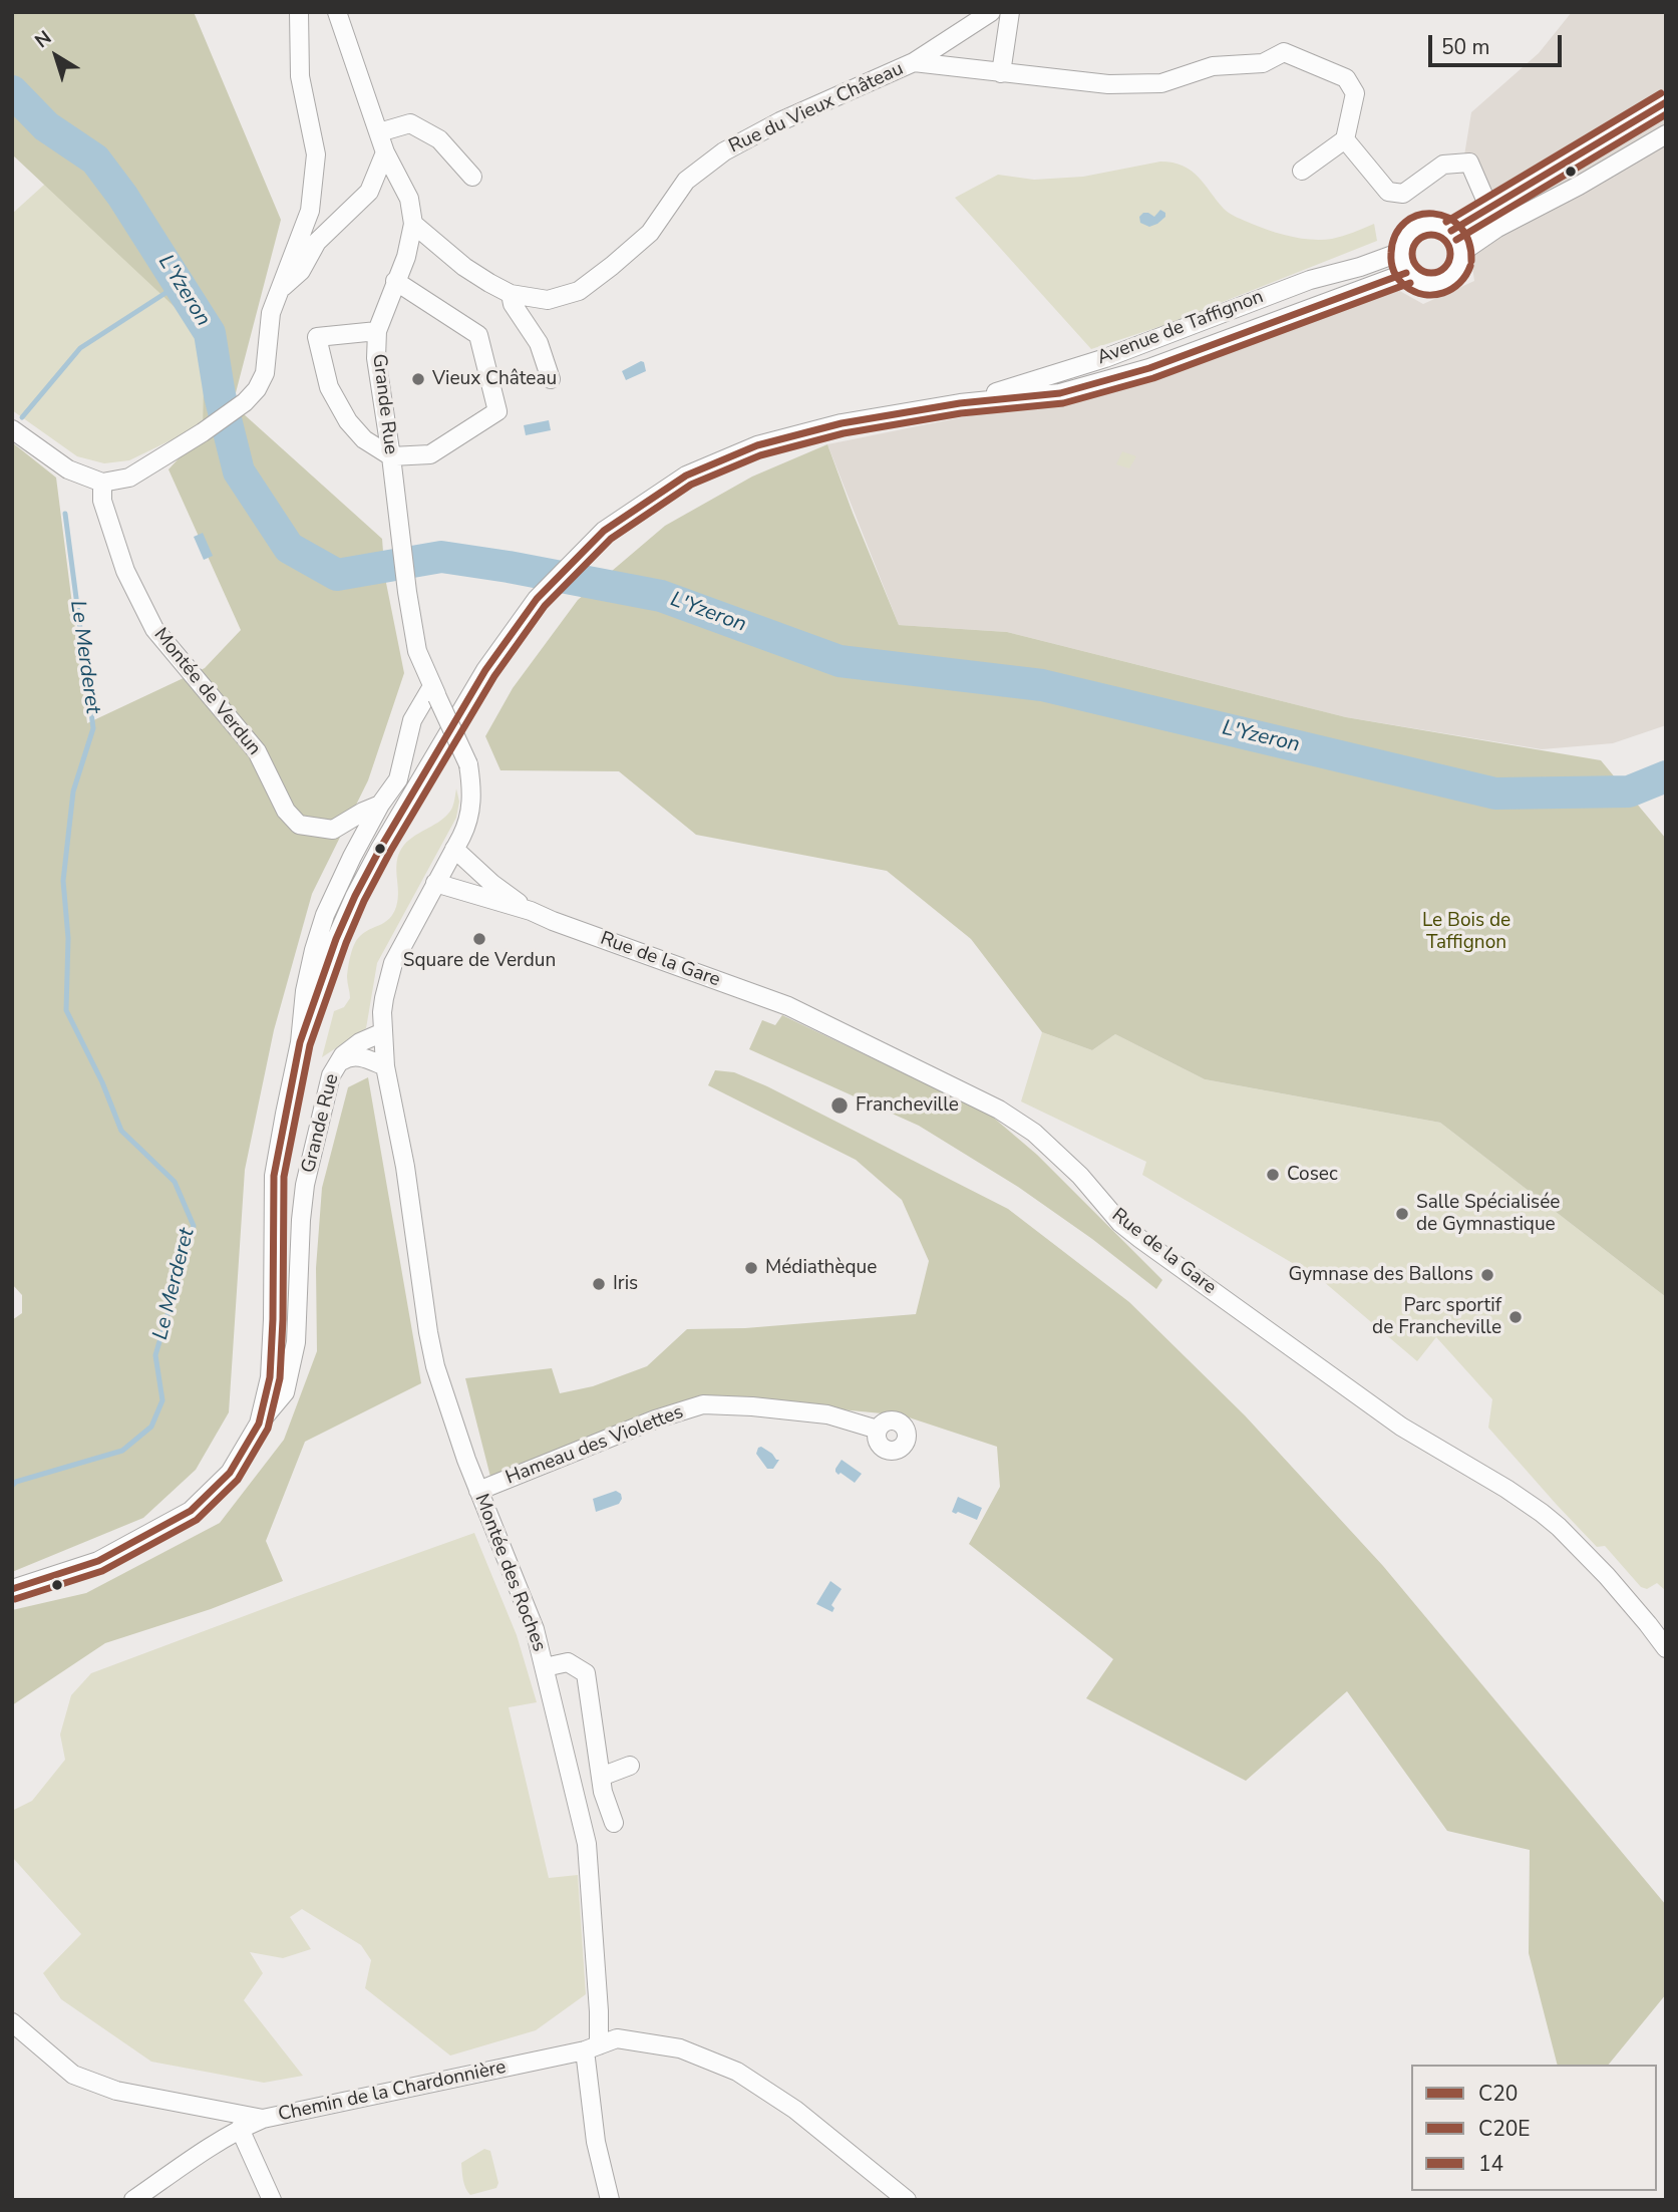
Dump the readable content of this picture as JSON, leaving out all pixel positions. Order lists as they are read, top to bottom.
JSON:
{
  "streets": {
    "street": [
      "Rue du Vieux Château",
      "Avenue de Taffignon",
      "Grande Rue",
      "Montée de Verdun",
      "Rue de la Gare",
      "Hameau des Violettes",
      "Montée des Roches",
      "Chemin de la Chardonnière"
    ]
  },
  "crossings": [
    ["Rue du Vieux Château", "Grande Rue"],
    ["Avenue de Taffignon", "Grande Rue"],
    ["Grande Rue", "Rue de la Gare"],
    ["Grande Rue", "Montée des Roches"],
    ["Hameau des Violettes", "Montée des Roches"],
    ["Montée des Roches", "Chemin de la Chardonnière"]
  ],
  "water": ["L'Yzeron", "Le Merderet"],
  "parks": ["Le Bois de Taffignon"],
  "places": [
    "Vieux Château",
    "Square de Verdun",
    "Francheville",
    "Cosec",
    "Salle Spécialisée de Gymnastique",
    "Médiathèque",
    "Gymnase des Ballons",
    "Iris",
    "Parc sportif de Francheville"
  ],
  "lines": ["transit line 14", "transit line C20", "transit line C20E"],
  "legend": ["C20", "C20E", "14"],
  "scale_bar": "50 m",
  "north": "top left"
}
